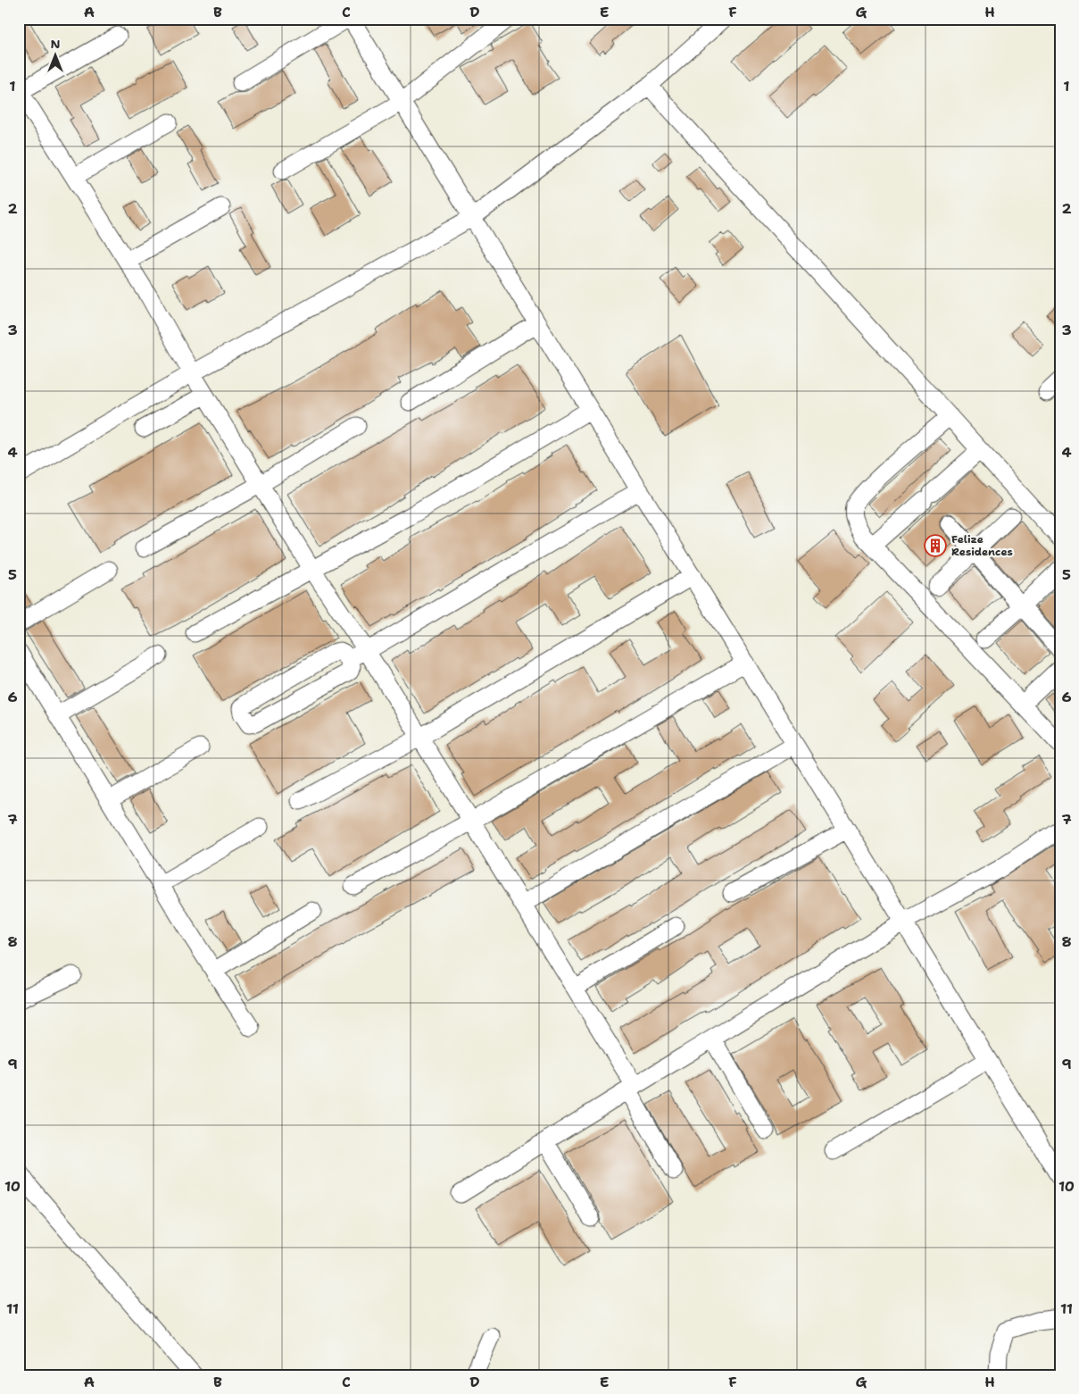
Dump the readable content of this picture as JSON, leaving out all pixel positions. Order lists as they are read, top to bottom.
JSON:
{
  "places": {
    "building": ["Felize Residences"]
  },
  "north": "top",
  "grid": {
    "columns": [
      "A",
      "B",
      "C",
      "D",
      "E",
      "F",
      "G",
      "H"
    ],
    "rows": [
      "1",
      "2",
      "3",
      "4",
      "5",
      "6",
      "7",
      "8",
      "9",
      "10",
      "11"
    ]
  }
}
